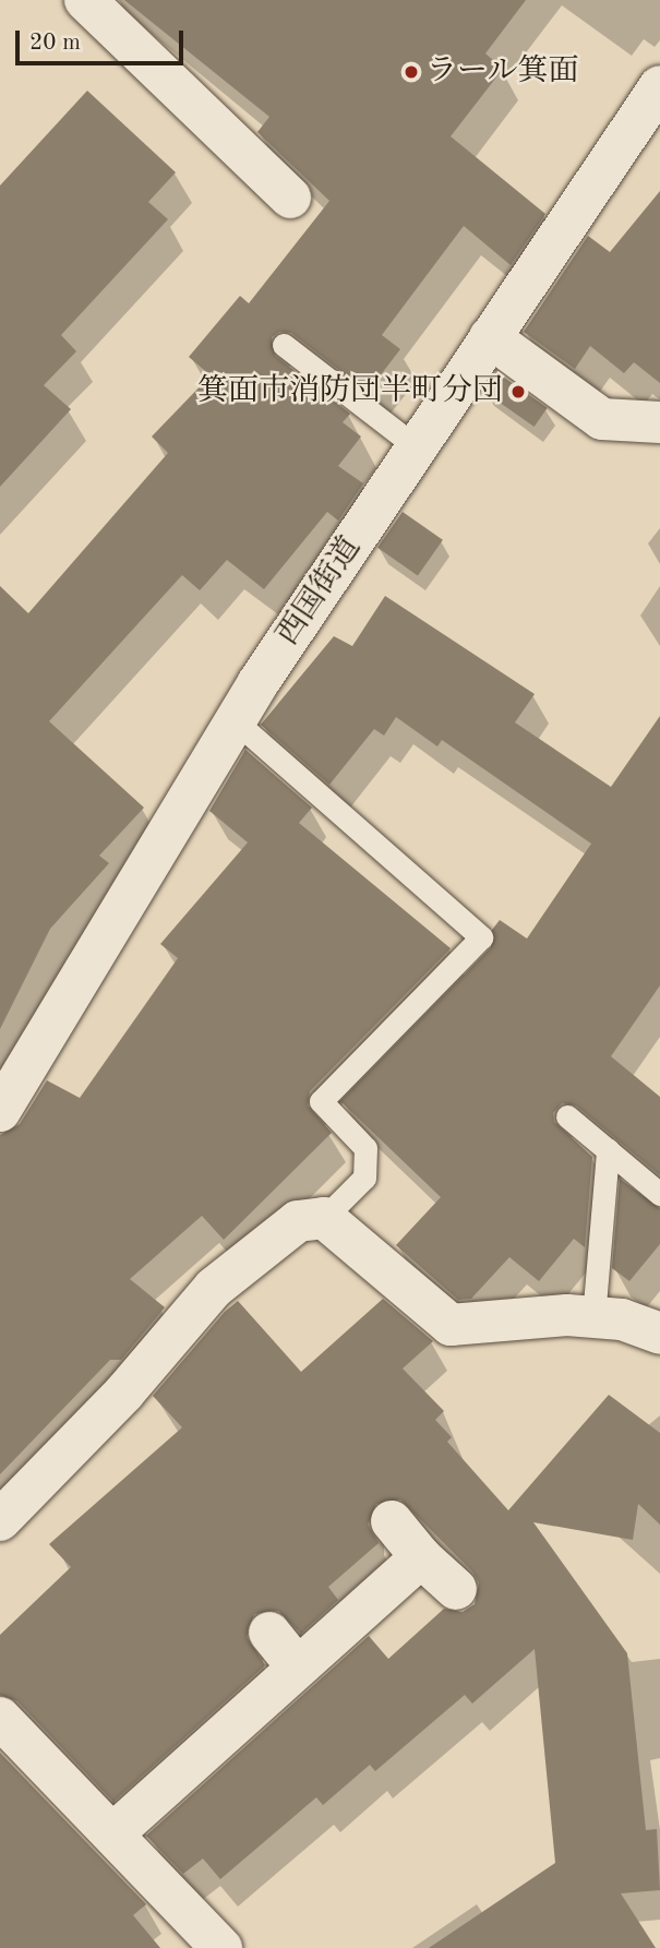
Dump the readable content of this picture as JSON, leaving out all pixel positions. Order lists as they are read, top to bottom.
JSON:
{
  "streets": {
    "street": ["西国街道"]
  },
  "places": ["ラール箕面", "箕面市消防団半町分団"],
  "scale_bar": "20 m"
}
